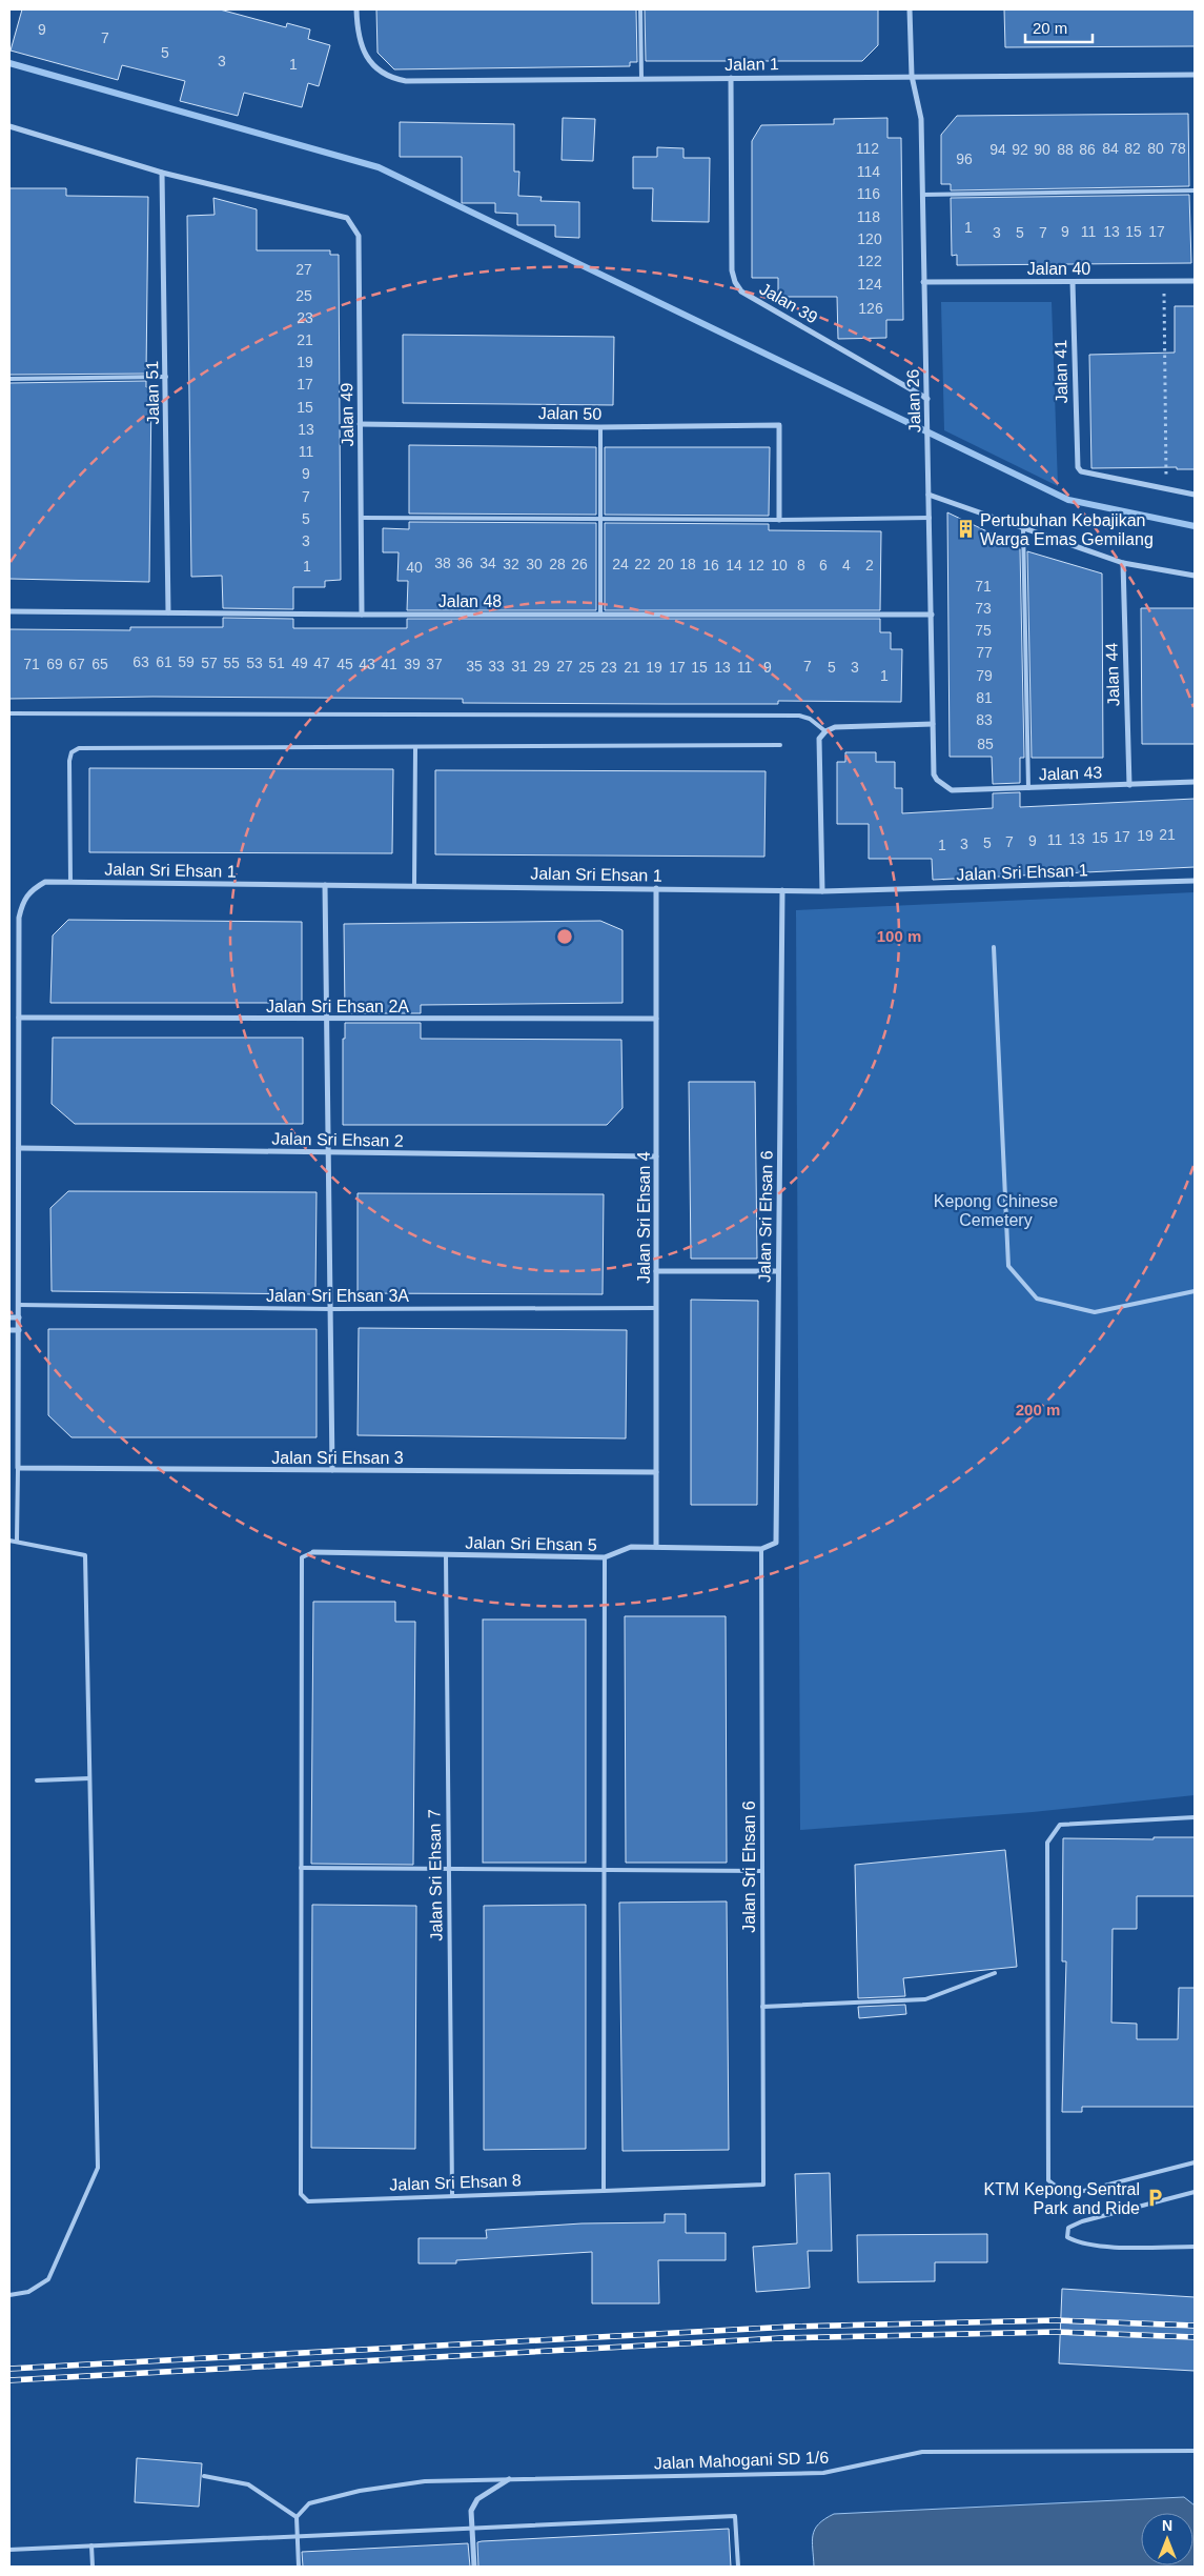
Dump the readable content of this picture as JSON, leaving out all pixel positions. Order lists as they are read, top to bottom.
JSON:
{
  "streets": {
    "street": [
      "Jalan 1",
      "Jalan 40",
      "Jalan 39",
      "Jalan 41",
      "Jalan 51",
      "Jalan 26",
      "Jalan 50",
      "Jalan 49",
      "Jalan 48",
      "Jalan 44",
      "Jalan 43",
      "Jalan Sri Ehsan 1",
      "Jalan Sri Ehsan 2A",
      "Jalan Sri Ehsan 2",
      "Jalan Sri Ehsan 6",
      "Jalan Sri Ehsan 4",
      "Jalan Sri Ehsan 3",
      "Jalan Sri Ehsan 5"
    ],
    "lane": [
      "Jalan Sri Ehsan 3A",
      "Jalan Sri Ehsan 7",
      "Jalan Sri Ehsan 8",
      "Jalan Mahogani SD 1/6"
    ]
  },
  "crossings": [
    ["Jalan 1", "Jalan 39"],
    ["Jalan 1", "Jalan 26"],
    ["Jalan 40", "Jalan 41"],
    ["Jalan 40", "Jalan 26"],
    ["Jalan 39", "Jalan 26"],
    ["Jalan 51", "Jalan 49"],
    ["Jalan 51", "Jalan 48"],
    ["Jalan 26", "Jalan 48"],
    ["Jalan 26", "Jalan 43"],
    ["Jalan 50", "Jalan 49"],
    ["Jalan 49", "Jalan 48"],
    ["Jalan 44", "Jalan 43"],
    ["Jalan Sri Ehsan 1", "Jalan Sri Ehsan 2A"],
    ["Jalan Sri Ehsan 1", "Jalan Sri Ehsan 6"],
    ["Jalan Sri Ehsan 1", "Jalan Sri Ehsan 4"],
    ["Jalan Sri Ehsan 2A", "Jalan Sri Ehsan 4"],
    ["Jalan Sri Ehsan 2", "Jalan Sri Ehsan 4"],
    ["Jalan Sri Ehsan 6", "Jalan Sri Ehsan 5"],
    ["Jalan Sri Ehsan 6", "Jalan Sri Ehsan 8"],
    ["Jalan Sri Ehsan 4", "Jalan Sri Ehsan 3A"],
    ["Jalan Sri Ehsan 4", "Jalan Sri Ehsan 3"],
    ["Jalan Sri Ehsan 4", "Jalan Sri Ehsan 5"],
    ["Jalan Sri Ehsan 5", "Jalan Sri Ehsan 7"],
    ["Jalan Sri Ehsan 7", "Jalan Sri Ehsan 8"]
  ],
  "parks": ["Kepong Chinese Cemetery"],
  "places": {
    "building": ["Pertubuhan Kebajikan Warga Emas Gemilang"],
    "parking": ["KTM Kepong Sentral Park and Ride"]
  },
  "house_numbers": [
    "9",
    "7",
    "5",
    "3",
    "1",
    "112",
    "84",
    "82",
    "80",
    "78",
    "94",
    "92",
    "90",
    "88",
    "86",
    "96",
    "114",
    "116",
    "118",
    "1",
    "9",
    "11",
    "13",
    "15",
    "17",
    "3",
    "5",
    "7",
    "120",
    "122",
    "27",
    "124",
    "25",
    "126",
    "23",
    "21",
    "19",
    "17",
    "15",
    "13",
    "11",
    "9",
    "7",
    "5",
    "3",
    "38",
    "36",
    "34",
    "32",
    "30",
    "28",
    "26",
    "24",
    "22",
    "20",
    "18",
    "16",
    "14",
    "12",
    "10",
    "8",
    "6",
    "4",
    "2",
    "1",
    "40",
    "71",
    "73",
    "75",
    "77",
    "63",
    "61",
    "59",
    "57",
    "55",
    "53",
    "51",
    "49",
    "47",
    "71",
    "69",
    "67",
    "65",
    "45",
    "43",
    "41",
    "39",
    "37",
    "35",
    "33",
    "31",
    "29",
    "27",
    "7",
    "25",
    "23",
    "21",
    "19",
    "17",
    "15",
    "13",
    "11",
    "9",
    "5",
    "3",
    "1",
    "79",
    "81",
    "83",
    "85",
    "21",
    "19",
    "17",
    "15",
    "13",
    "11",
    "9",
    "7",
    "5",
    "3",
    "1"
  ],
  "scale_bar": "20 m",
  "north": "top",
  "rings": ["100 m", "200 m"]
}
